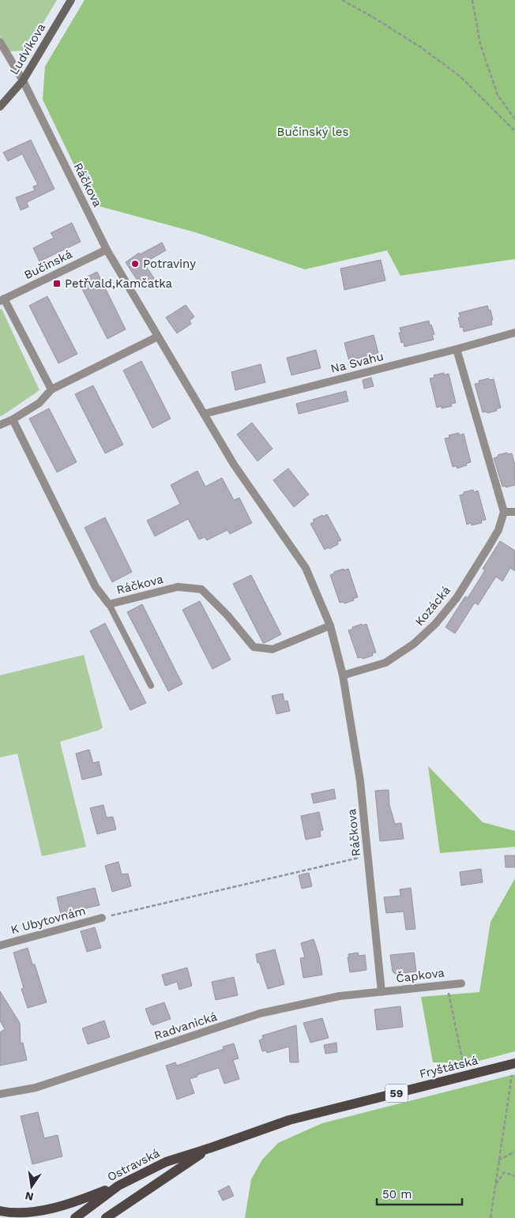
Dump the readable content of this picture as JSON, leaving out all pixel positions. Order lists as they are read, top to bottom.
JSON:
{
  "streets": {
    "main road": ["Fryštátská", "59", "Ostravská"],
    "street": [
      "Ludvíkova",
      "Ráčkova",
      "Bučinská",
      "Na Svahu",
      "Kozácká",
      "K Ubytovnám",
      "Čapkova",
      "Radvanická"
    ]
  },
  "crossings": [
    ["Ludvíkova", "Ráčkova"],
    ["Ráčkova", "Bučinská"],
    ["Ráčkova", "Na Svahu"],
    ["Ráčkova", "Kozácká"],
    ["Ráčkova", "Čapkova"],
    ["Ráčkova", "Radvanická"],
    ["Čapkova", "Radvanická"],
    ["Fryštátská", "Ostravská"]
  ],
  "parks": ["Bučinský les"],
  "places": {
    "other": ["Potraviny"],
    "transit": ["Petřvald,Kamčatka"]
  },
  "scale_bar": "50 m",
  "north": "bottom"
}
